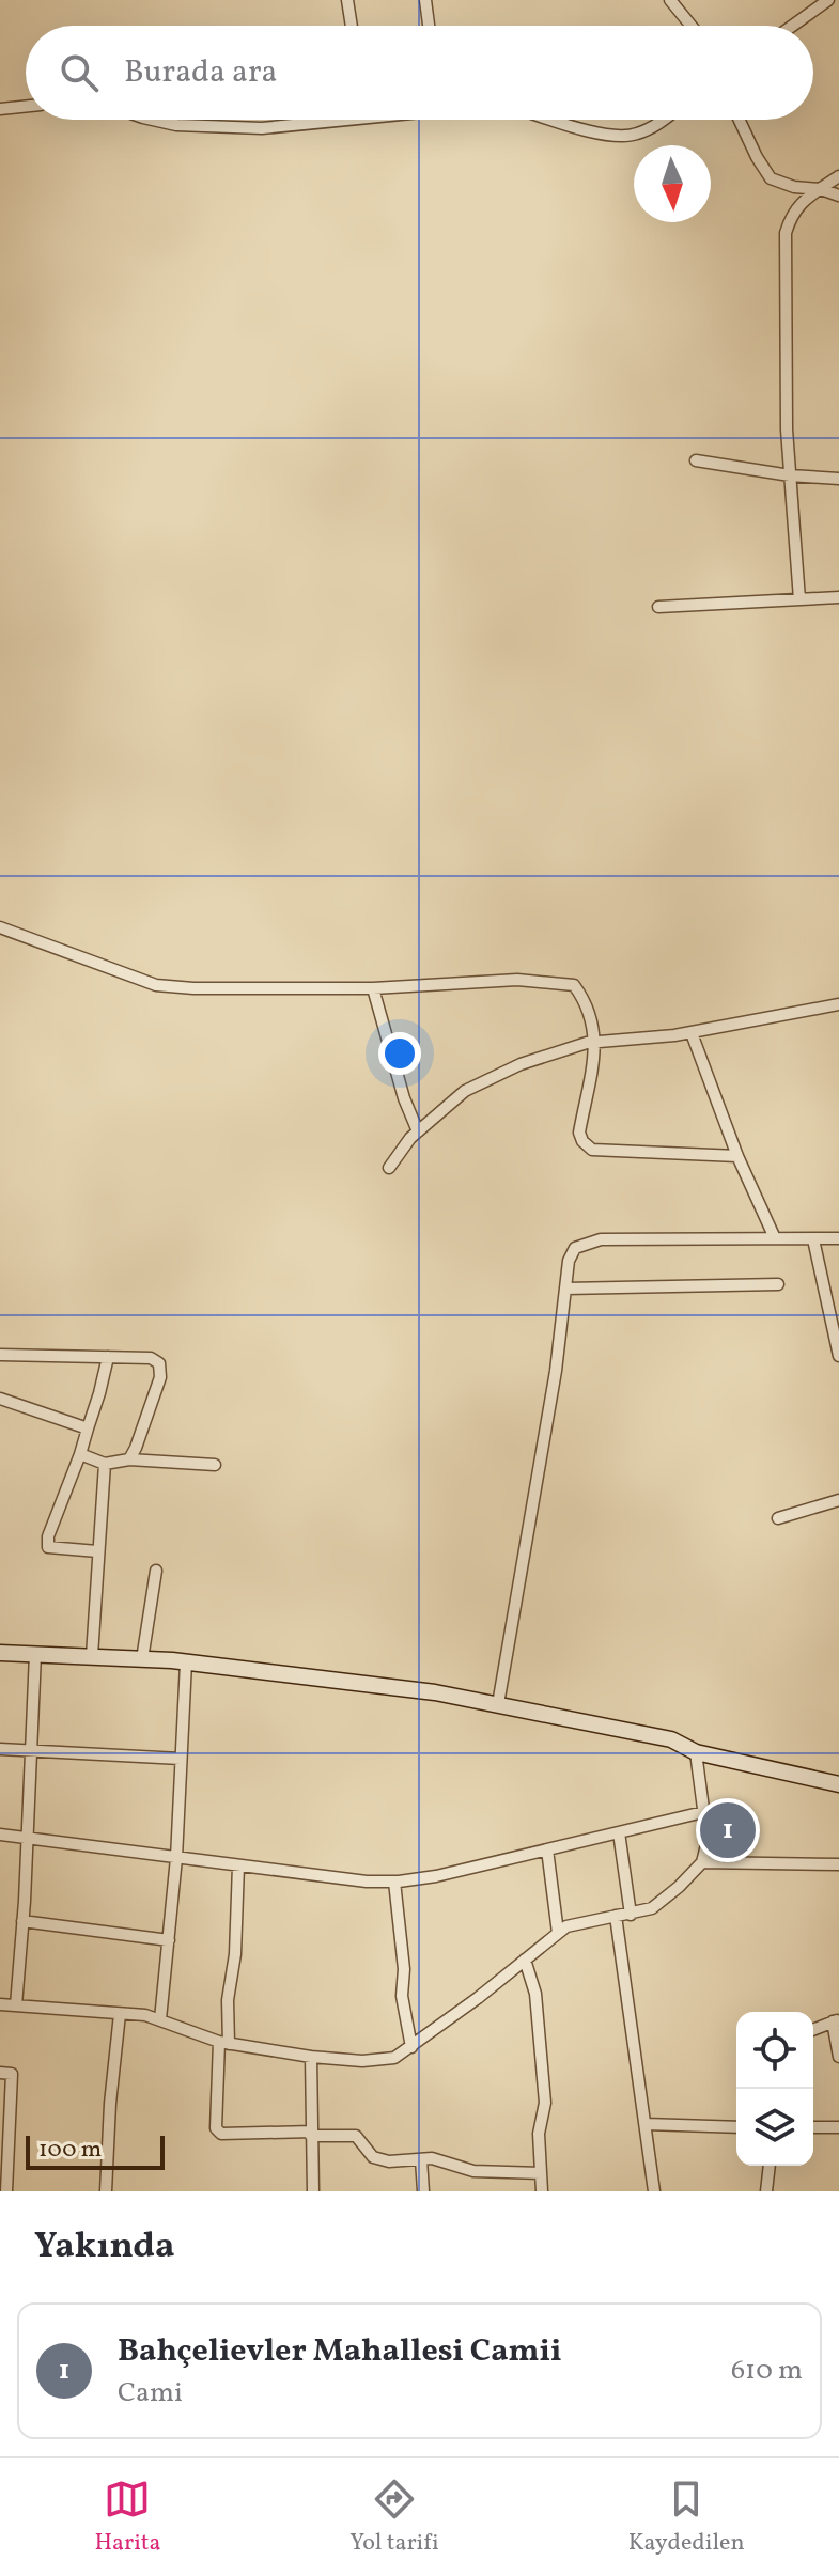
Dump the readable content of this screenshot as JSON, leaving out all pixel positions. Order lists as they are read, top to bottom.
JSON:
{
  "scale_bar": "100 m",
  "north": "bottom",
  "page": {
    "search": "Burada ara",
    "pins": "1",
    "scale": "100 m",
    "heading": "Yakında",
    "list": [
      {
        "mark": "1",
        "name": "Bahçelievler Mahallesi Camii",
        "note": "Cami",
        "value": "610 m"
      }
    ],
    "nav": ["Harita", "Yol tarifi", "Kaydedilen"]
  }
}
